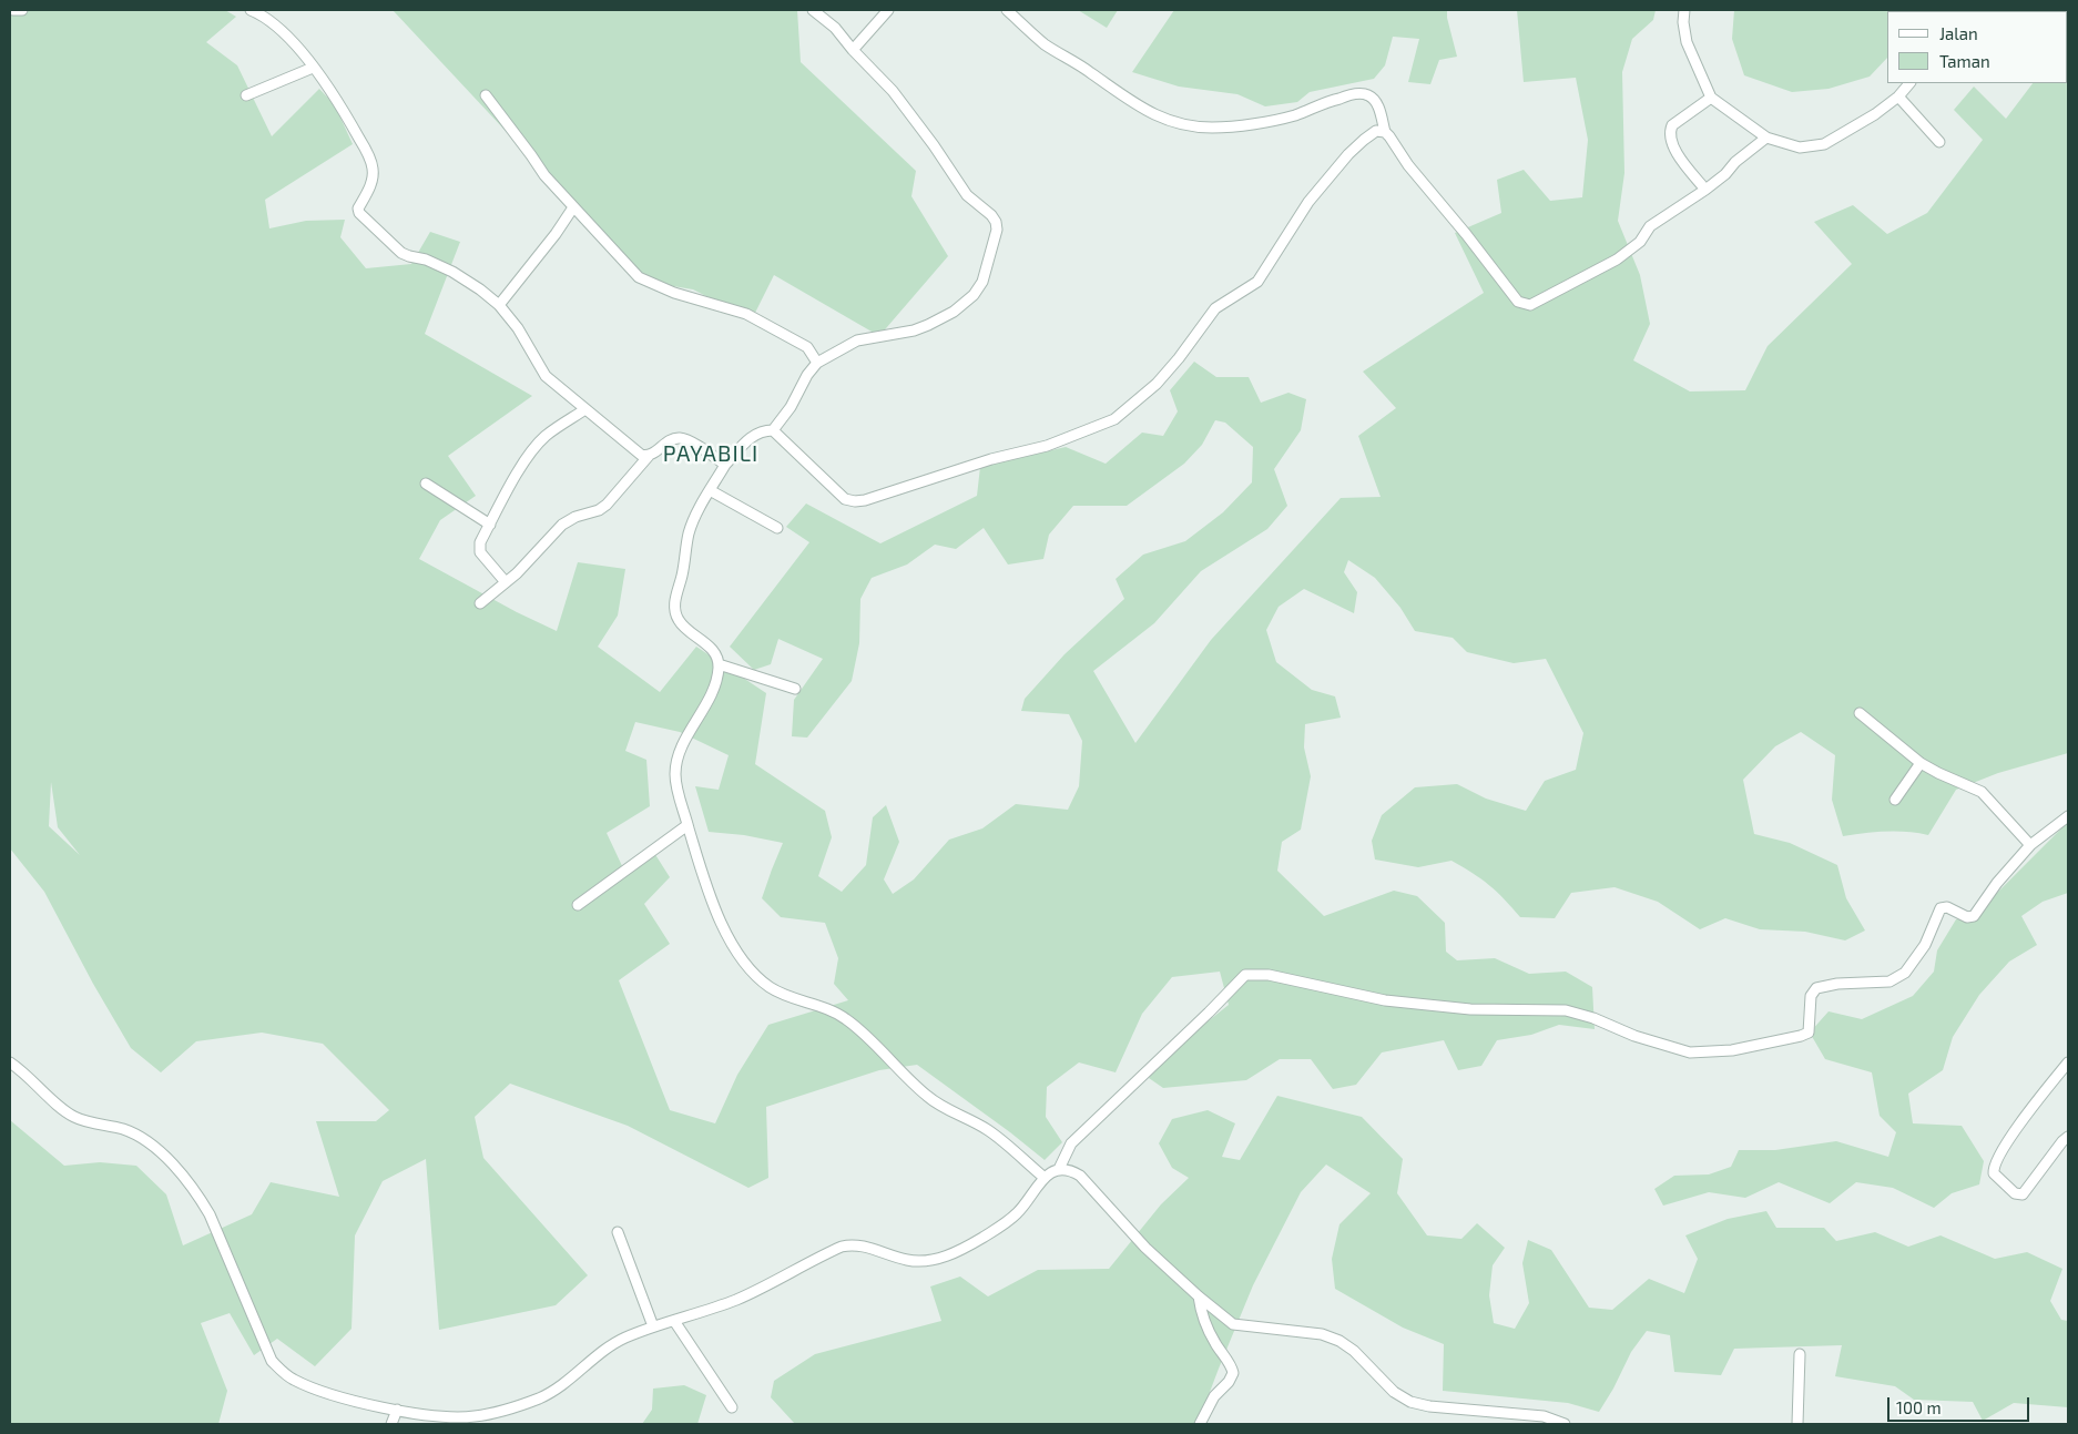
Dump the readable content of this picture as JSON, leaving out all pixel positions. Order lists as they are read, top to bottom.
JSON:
{
  "districts": ["PAYABILI"],
  "legend": ["Jalan", "Taman"],
  "scale_bar": "100 m"
}
